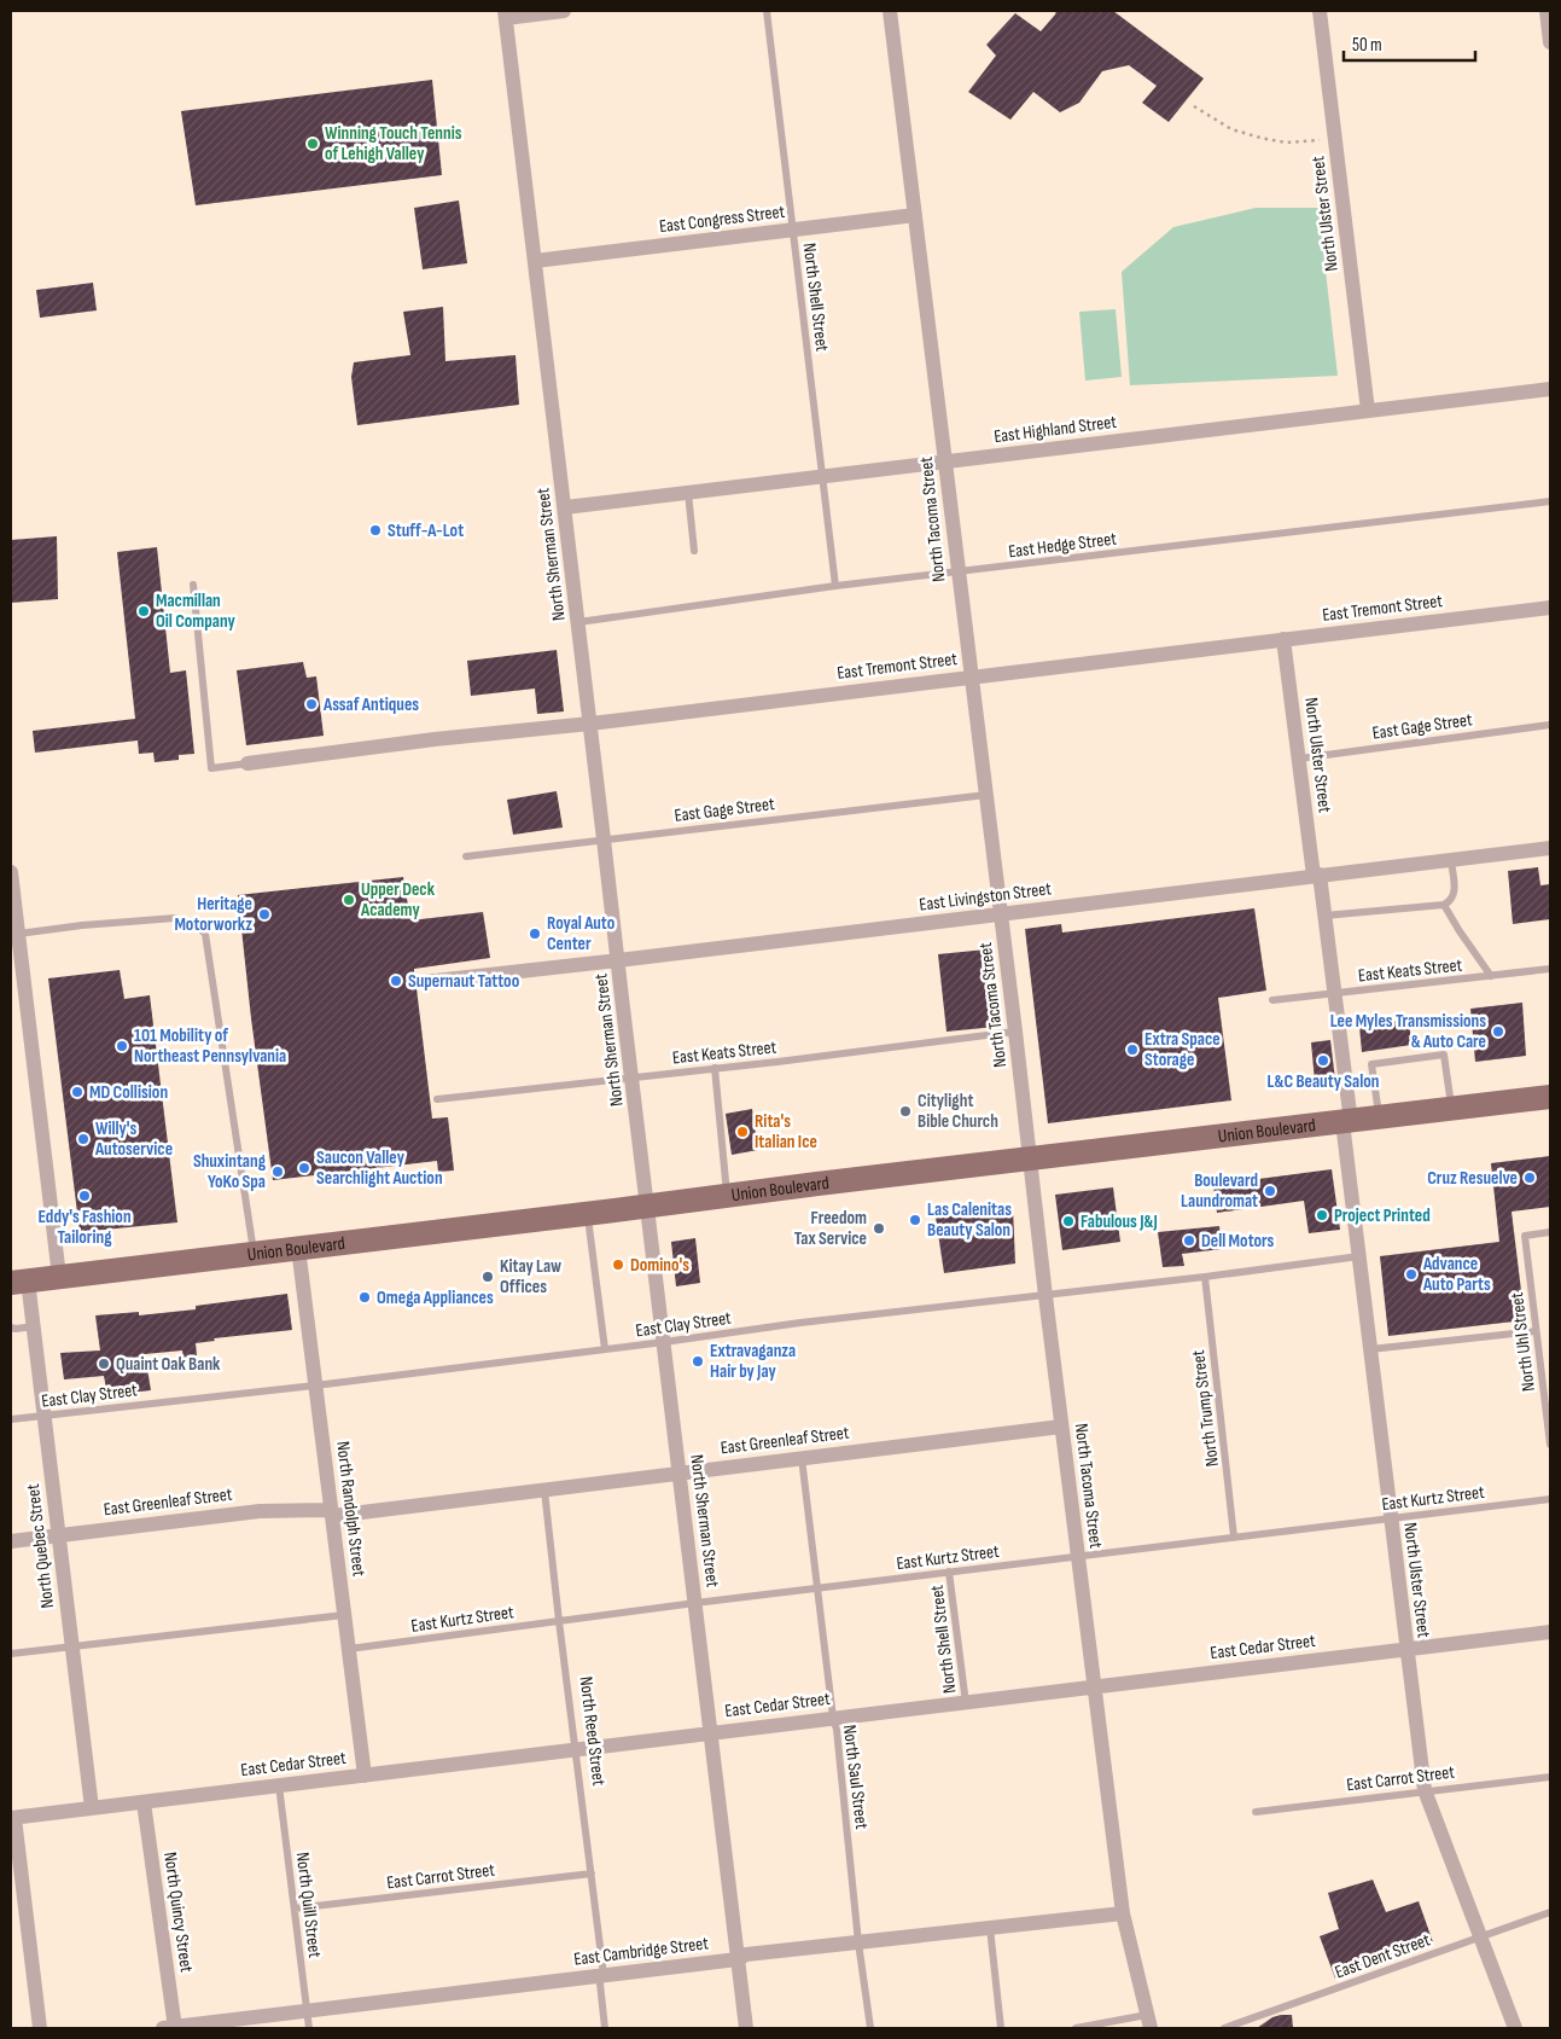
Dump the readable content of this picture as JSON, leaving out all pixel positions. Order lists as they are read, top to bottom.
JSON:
{
  "streets": {
    "main road": ["Union Boulevard"],
    "street": [
      "North Ulster Street",
      "East Congress Street",
      "East Highland Street",
      "North Tacoma Street",
      "North Sherman Street",
      "East Tremont Street",
      "East Livingston Street",
      "East Greenleaf Street",
      "North Randolph Street",
      "North Quebec Street",
      "East Cedar Street",
      "North Quincy Street",
      "East Cambridge Street"
    ],
    "lane": [
      "North Shell Street",
      "East Hedge Street",
      "East Gage Street",
      "East Keats Street",
      "East Clay Street",
      "North Uhl Street",
      "North Trump Street",
      "East Kurtz Street",
      "North Reed Street",
      "North Saul Street",
      "East Carrot Street",
      "North Quill Street",
      "East Dent Street"
    ]
  },
  "crossings": [
    ["North Ulster Street", "East Highland Street"],
    ["North Ulster Street", "East Tremont Street"],
    ["North Ulster Street", "East Gage Street"],
    ["North Ulster Street", "East Livingston Street"],
    ["North Ulster Street", "East Keats Street"],
    ["North Ulster Street", "Union Boulevard"],
    ["North Ulster Street", "East Clay Street"],
    ["North Ulster Street", "East Kurtz Street"],
    ["North Ulster Street", "East Cedar Street"],
    ["North Ulster Street", "East Carrot Street"],
    ["North Ulster Street", "East Dent Street"],
    ["East Congress Street", "North Shell Street"],
    ["East Congress Street", "North Tacoma Street"],
    ["East Congress Street", "North Sherman Street"],
    ["North Shell Street", "East Highland Street"],
    ["North Shell Street", "East Hedge Street"],
    ["North Shell Street", "East Kurtz Street"],
    ["North Shell Street", "East Cedar Street"],
    ["East Highland Street", "North Tacoma Street"],
    ["East Highland Street", "North Sherman Street"],
    ["North Tacoma Street", "East Hedge Street"],
    ["North Tacoma Street", "East Tremont Street"],
    ["North Tacoma Street", "East Gage Street"],
    ["North Tacoma Street", "East Livingston Street"],
    ["North Tacoma Street", "East Keats Street"],
    ["North Tacoma Street", "Union Boulevard"],
    ["North Tacoma Street", "East Clay Street"],
    ["North Tacoma Street", "East Greenleaf Street"],
    ["North Tacoma Street", "East Kurtz Street"],
    ["North Tacoma Street", "East Cedar Street"],
    ["North Tacoma Street", "East Cambridge Street"],
    ["East Hedge Street", "North Sherman Street"],
    ["North Sherman Street", "East Tremont Street"],
    ["North Sherman Street", "East Gage Street"],
    ["North Sherman Street", "East Livingston Street"],
    ["North Sherman Street", "East Keats Street"],
    ["North Sherman Street", "Union Boulevard"],
    ["North Sherman Street", "East Clay Street"],
    ["North Sherman Street", "East Greenleaf Street"],
    ["North Sherman Street", "East Kurtz Street"],
    ["North Sherman Street", "East Cedar Street"],
    ["North Sherman Street", "East Cambridge Street"],
    ["Union Boulevard", "North Randolph Street"],
    ["Union Boulevard", "North Quebec Street"],
    ["East Clay Street", "North Trump Street"],
    ["East Clay Street", "North Randolph Street"],
    ["East Clay Street", "North Quebec Street"],
    ["North Trump Street", "East Kurtz Street"],
    ["East Greenleaf Street", "North Randolph Street"],
    ["East Greenleaf Street", "North Quebec Street"],
    ["East Greenleaf Street", "North Reed Street"],
    ["East Greenleaf Street", "North Saul Street"],
    ["East Kurtz Street", "North Randolph Street"],
    ["East Kurtz Street", "North Reed Street"],
    ["East Kurtz Street", "North Saul Street"],
    ["North Randolph Street", "East Cedar Street"],
    ["North Quebec Street", "East Cedar Street"],
    ["East Cedar Street", "North Reed Street"],
    ["East Cedar Street", "North Saul Street"],
    ["East Cedar Street", "North Quill Street"],
    ["East Cedar Street", "North Quincy Street"],
    ["North Reed Street", "East Carrot Street"],
    ["North Reed Street", "East Cambridge Street"],
    ["North Saul Street", "East Cambridge Street"],
    ["East Carrot Street", "North Quill Street"],
    ["North Quill Street", "East Cambridge Street"],
    ["North Quincy Street", "East Cambridge Street"]
  ],
  "places": [
    "Winning Touch Tennis of Lehigh Valley",
    "Stuff-A-Lot",
    "Macmillan Oil Company",
    "Assaf Antiques",
    "Upper Deck Academy",
    "Heritage Motorworkz",
    "Royal Auto Center",
    "Supernaut Tattoo",
    "Lee Myles Transmissions & Auto Care",
    "101 Mobility of Northeast Pennsylvania",
    "Extra Space Storage",
    "L&C Beauty Salon",
    "MD Collision",
    "Citylight Bible Church",
    "Rita's Italian Ice",
    "Willy's Autoservice",
    "Saucon Valley Searchlight Auction",
    "Shuxintang YoKo Spa",
    "Cruz Resuelve",
    "Boulevard Laundromat",
    "Eddy's Fashion Tailoring",
    "Project Printed",
    "Las Calenitas Beauty Salon",
    "Fabulous J&J",
    "Freedom Tax Service",
    "Dell Motors",
    "Domino's",
    "Advance Auto Parts",
    "Kitay Law Offices",
    "Omega Appliances",
    "Extravaganza Hair by Jay",
    "Quaint Oak Bank"
  ],
  "scale_bar": "50 m"
}
